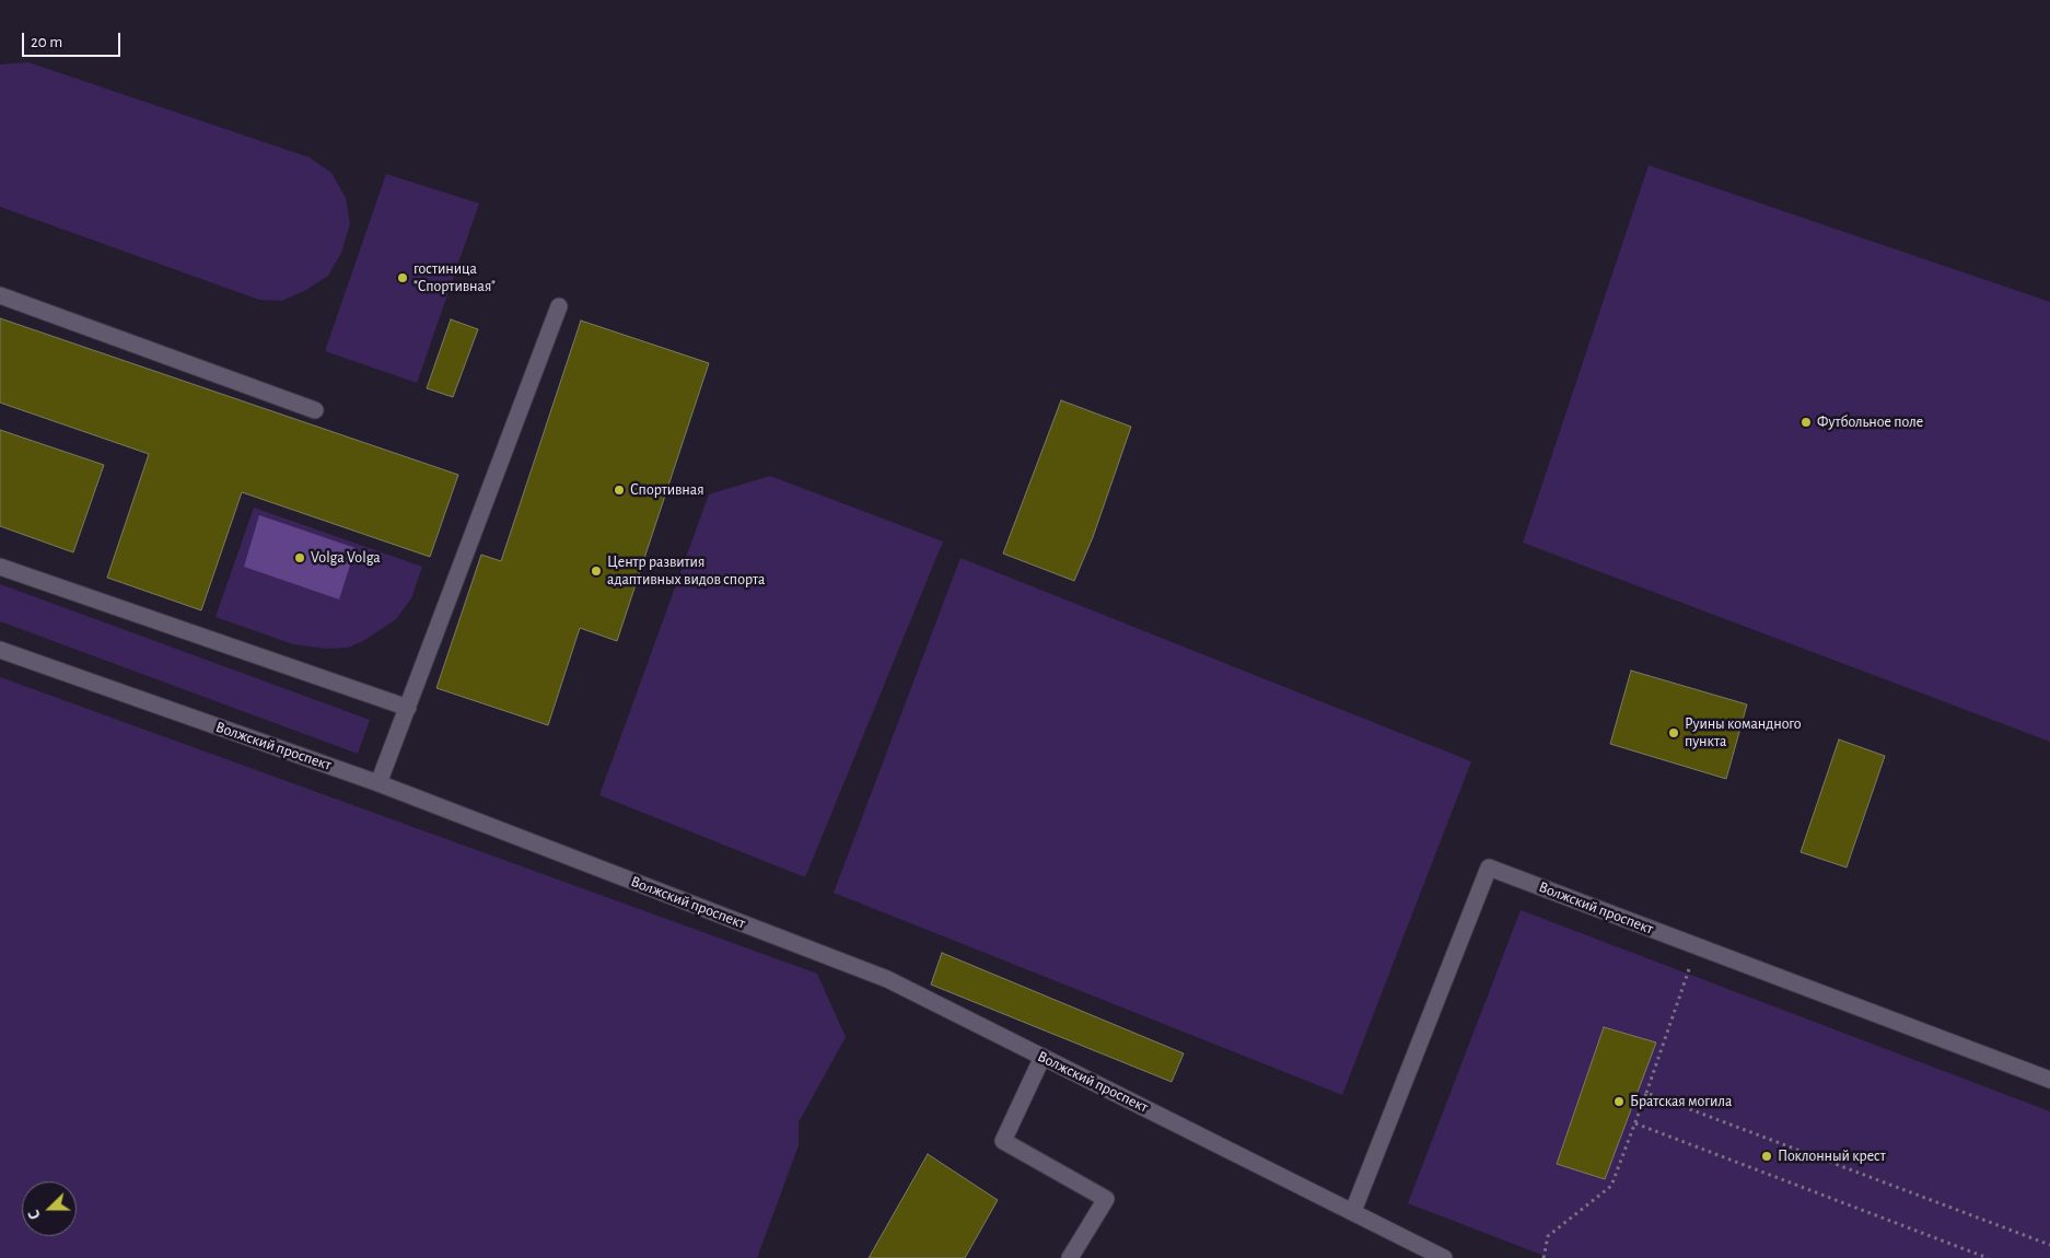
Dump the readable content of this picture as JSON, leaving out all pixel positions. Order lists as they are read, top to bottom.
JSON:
{
  "streets": {
    "street": ["Волжский проспект"]
  },
  "places": [
    "гостиница \"Спортивная\"",
    "Футбольное поле",
    "Спортивная",
    "Volga Volga",
    "Центр развития адаптивных видов спорта",
    "Руины командного пункта",
    "Братская могила",
    "Поклонный крест"
  ],
  "scale_bar": "20 m",
  "north": "left"
}
